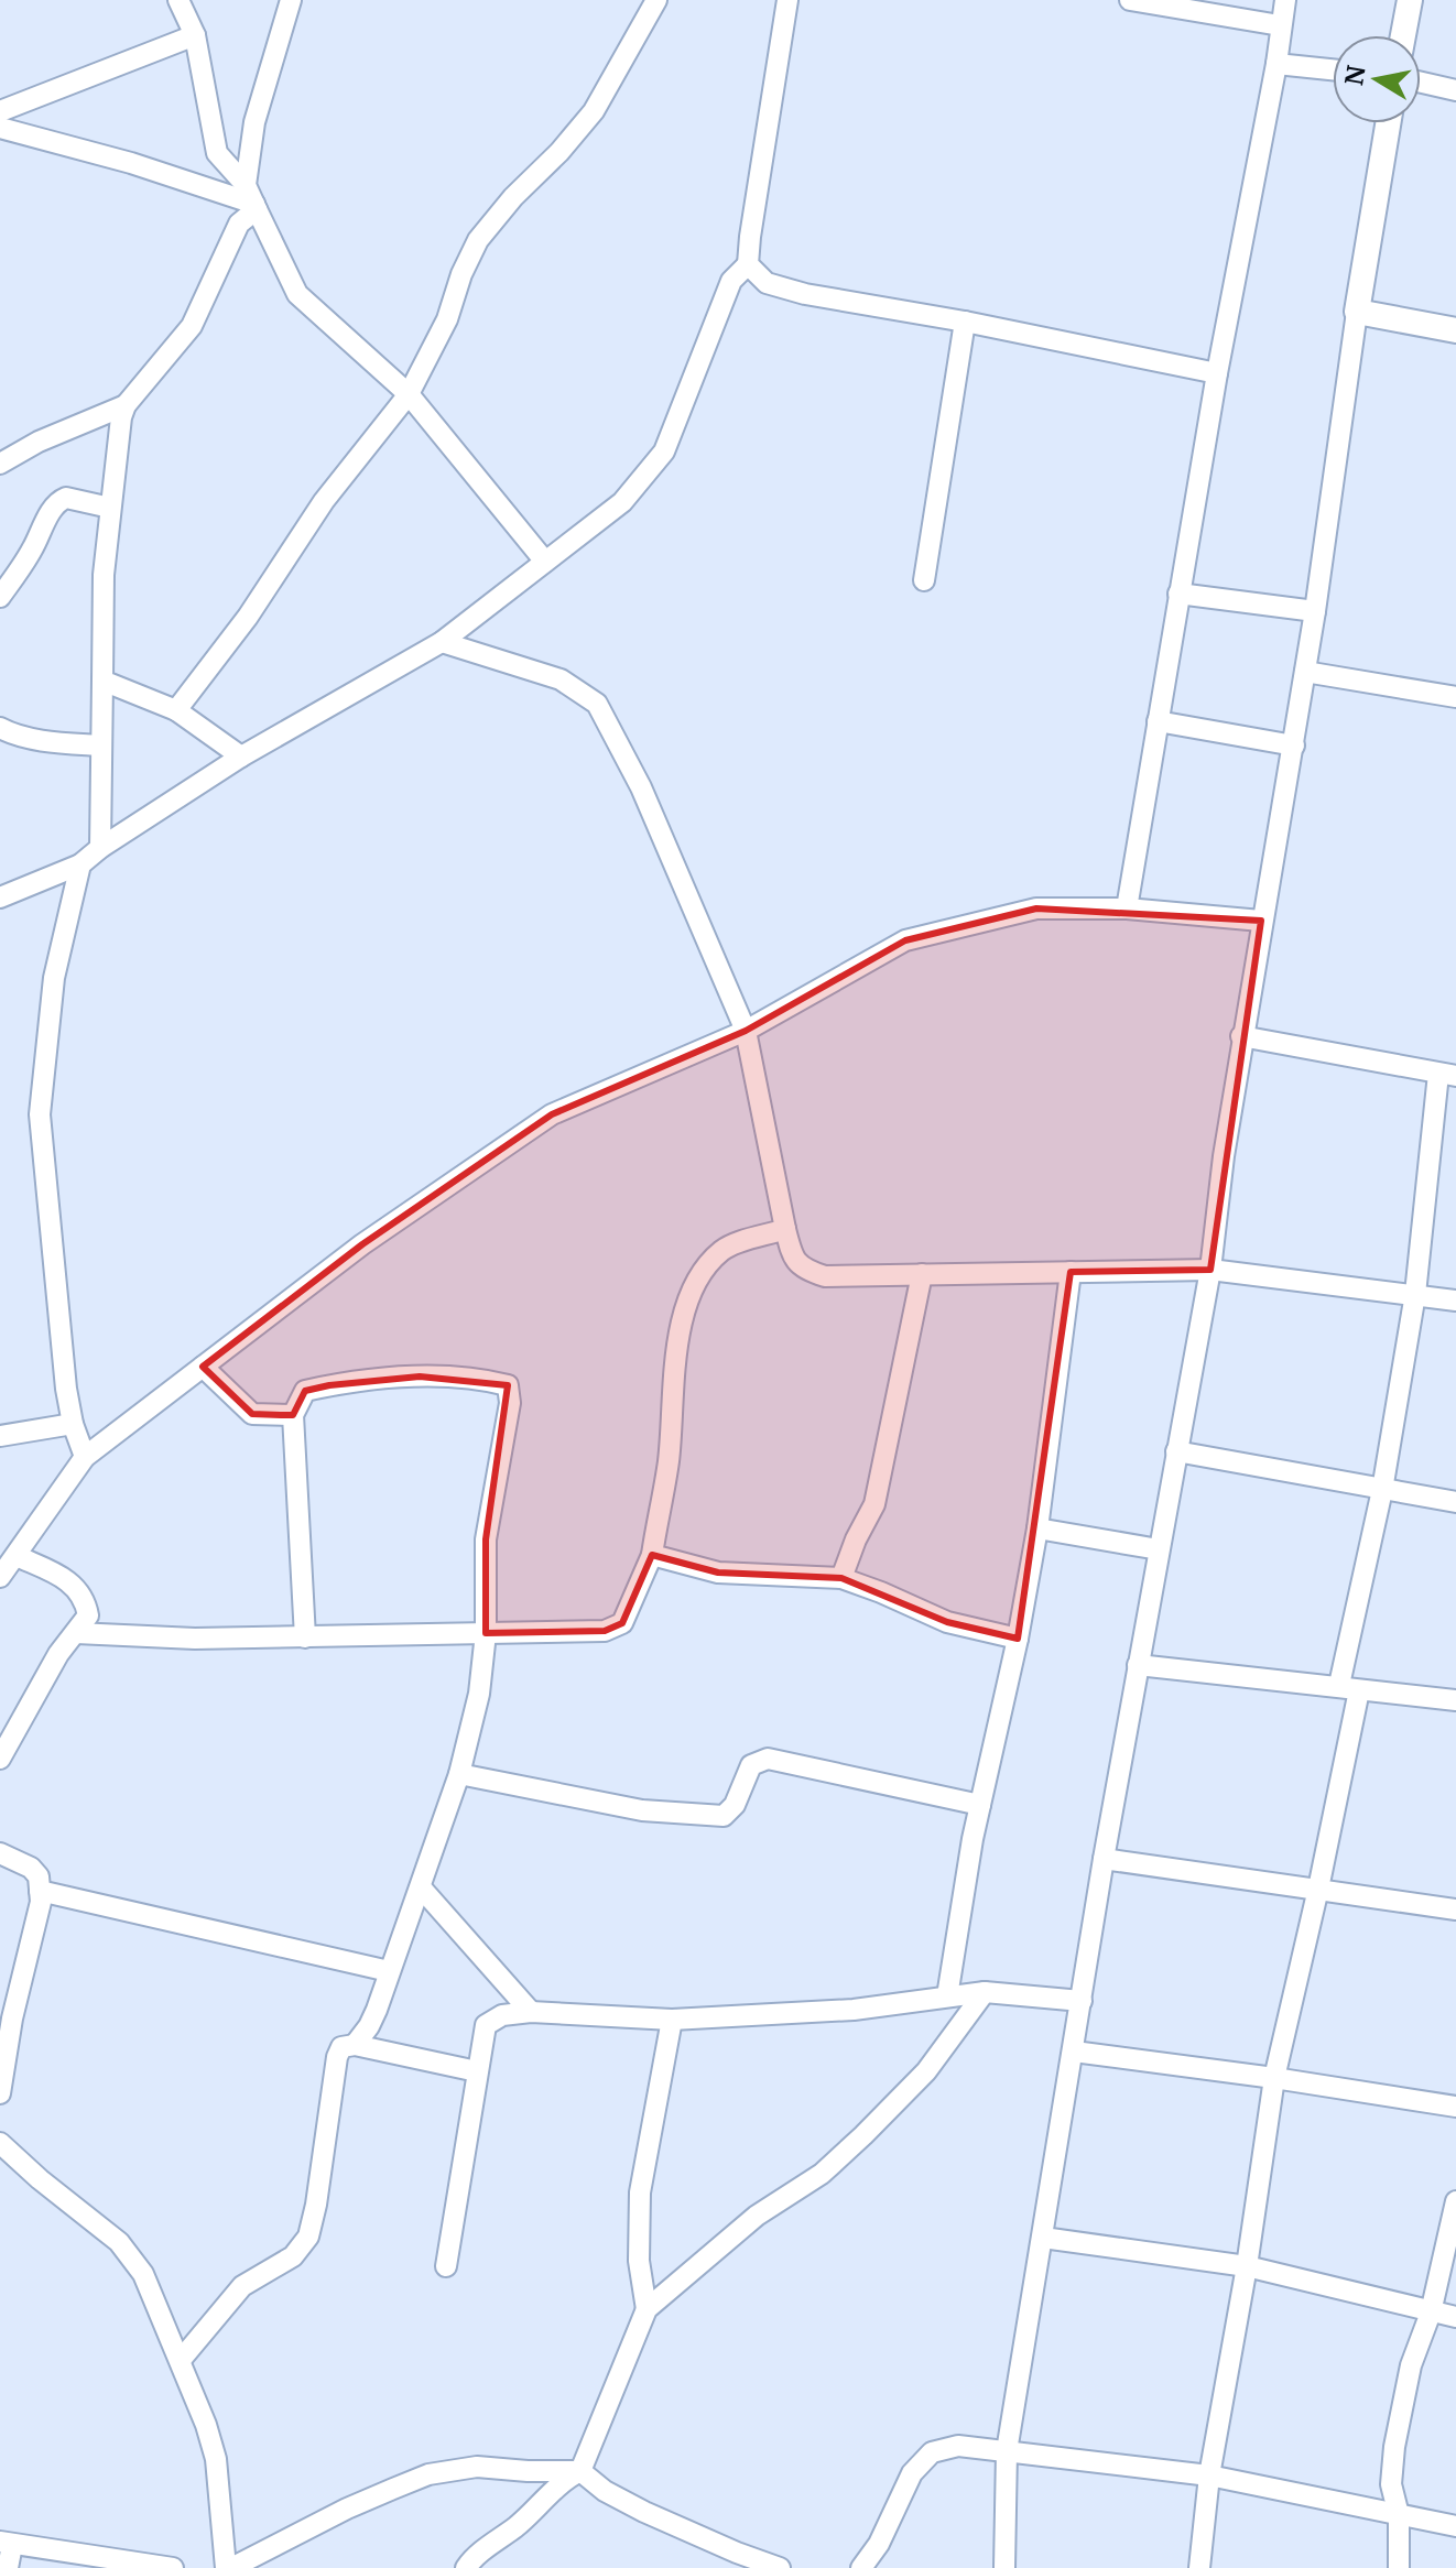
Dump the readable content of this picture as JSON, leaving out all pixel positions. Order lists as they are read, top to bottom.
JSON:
{
  "north": "left"
}
